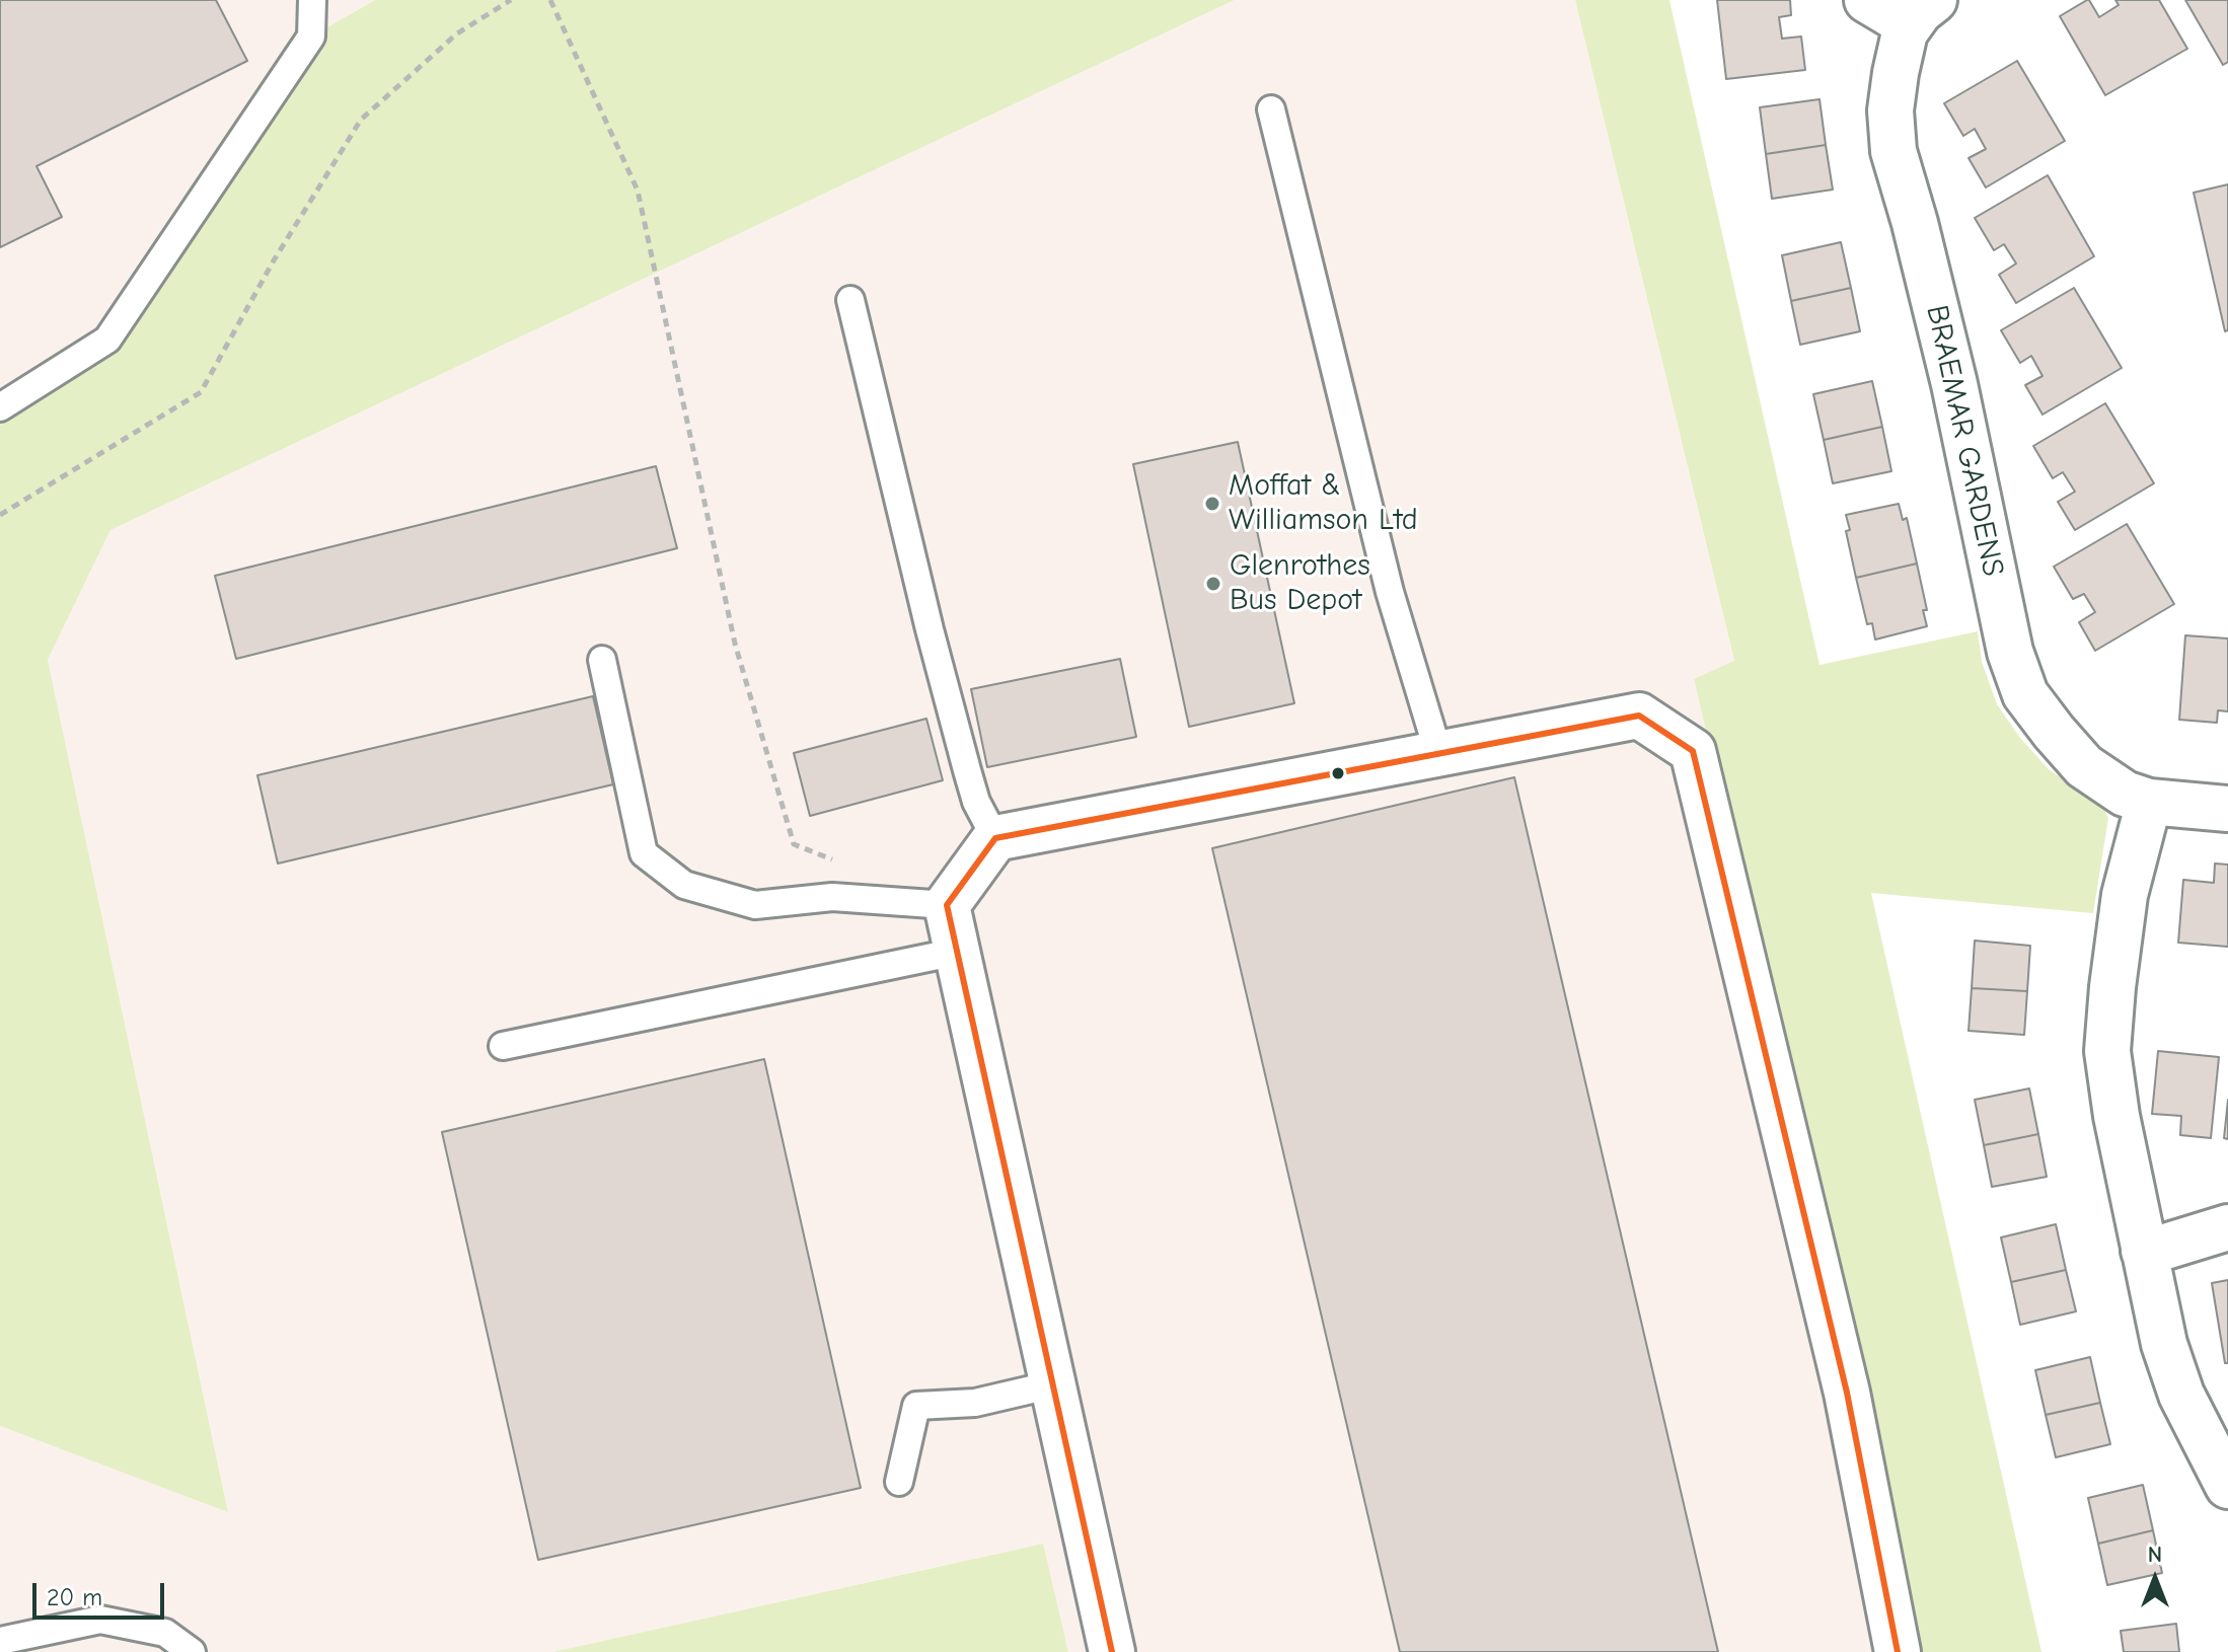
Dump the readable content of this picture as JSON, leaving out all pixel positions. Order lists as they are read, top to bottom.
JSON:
{
  "streets": {
    "street": ["BRAEMAR GARDENS"]
  },
  "places": ["Moffat & Williamson Ltd", "Glenrothes Bus Depot"],
  "scale_bar": "20 m",
  "north": "top"
}
